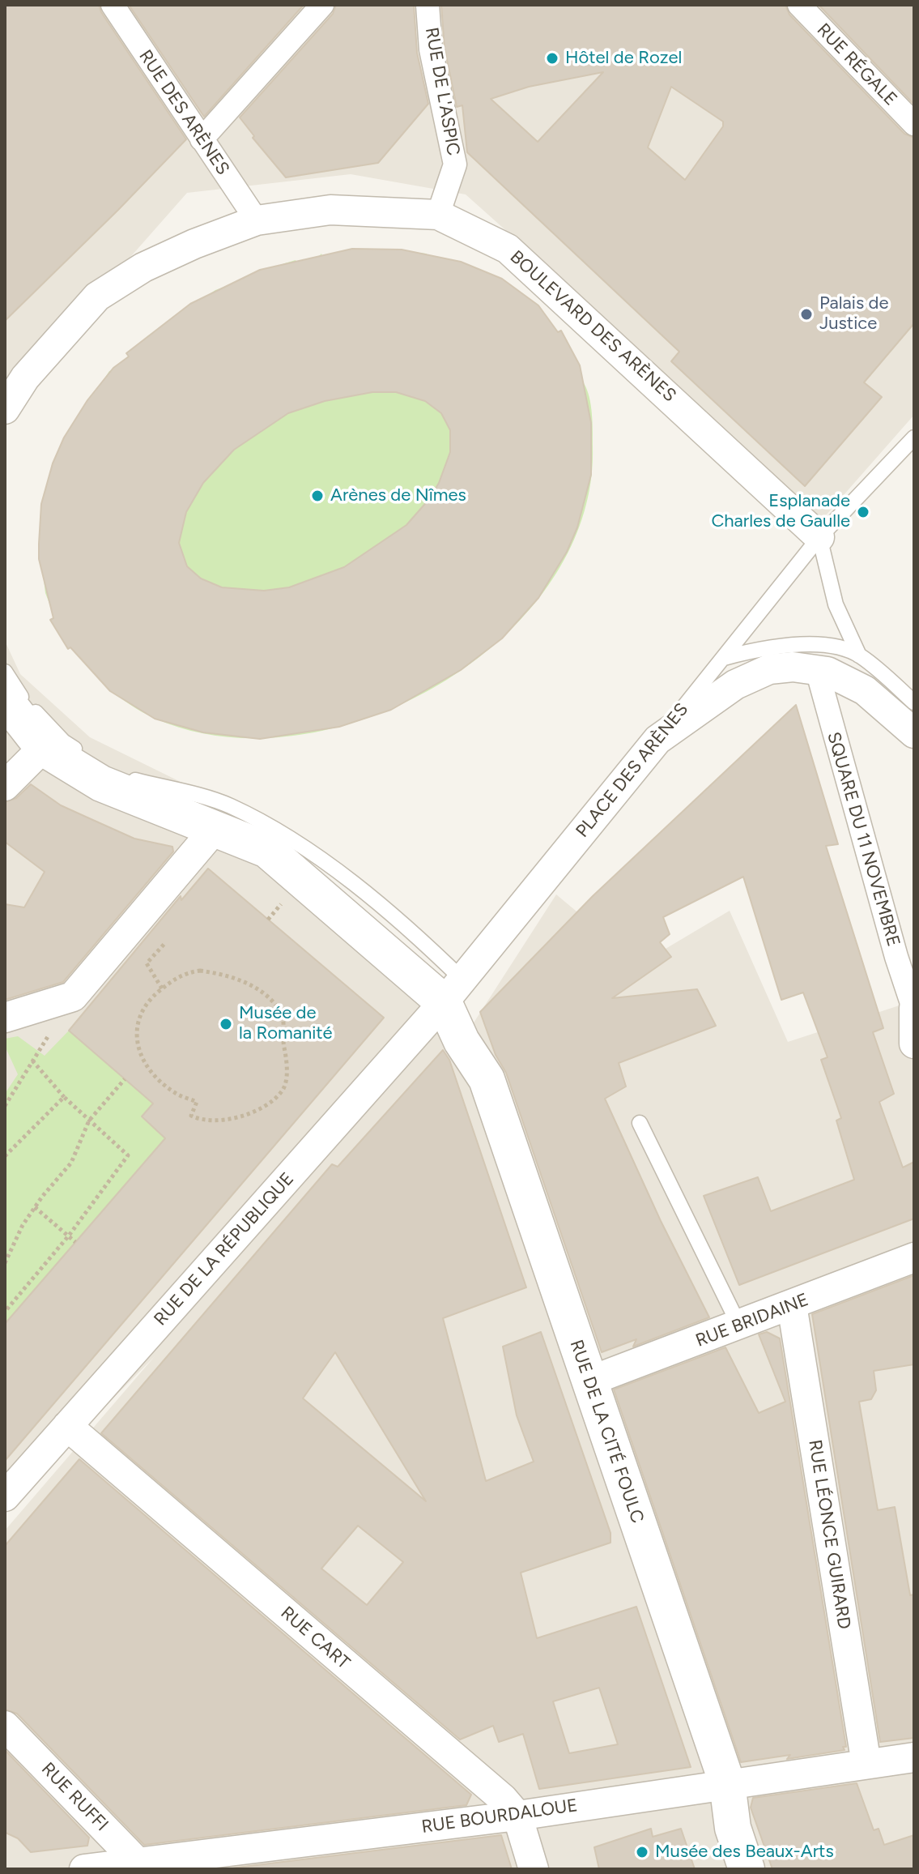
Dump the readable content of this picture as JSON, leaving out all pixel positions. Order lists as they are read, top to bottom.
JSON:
{
  "streets": {
    "street": [
      "RUE RÉGALE",
      "RUE DE L'ASPIC",
      "RUE DES ARÈNES",
      "BOULEVARD DES ARÈNES",
      "PLACE DES ARÈNES",
      "SQUARE DU 11 NOVEMBRE",
      "RUE DE LA RÉPUBLIQUE",
      "RUE BRIDAINE",
      "RUE DE LA CITÉ FOULC",
      "RUE LÉONCE GUIRARD",
      "RUE CART",
      "RUE RUFFI",
      "RUE BOURDALOUE"
    ]
  },
  "crossings": [
    ["RUE DE L'ASPIC", "BOULEVARD DES ARÈNES"],
    ["RUE DES ARÈNES", "BOULEVARD DES ARÈNES"],
    ["BOULEVARD DES ARÈNES", "PLACE DES ARÈNES"],
    ["PLACE DES ARÈNES", "RUE DE LA RÉPUBLIQUE"],
    ["PLACE DES ARÈNES", "RUE DE LA CITÉ FOULC"],
    ["RUE DE LA RÉPUBLIQUE", "RUE DE LA CITÉ FOULC"],
    ["RUE DE LA RÉPUBLIQUE", "RUE CART"],
    ["RUE BRIDAINE", "RUE DE LA CITÉ FOULC"],
    ["RUE BRIDAINE", "RUE LÉONCE GUIRARD"],
    ["RUE DE LA CITÉ FOULC", "RUE BOURDALOUE"],
    ["RUE LÉONCE GUIRARD", "RUE BOURDALOUE"],
    ["RUE CART", "RUE BOURDALOUE"],
    ["RUE RUFFI", "RUE BOURDALOUE"]
  ],
  "places": [
    "Hôtel de Rozel",
    "Palais de Justice",
    "Arènes de Nîmes",
    "Esplanade Charles de Gaulle",
    "Musée de la Romanité",
    "Musée des Beaux-Arts"
  ]
}
